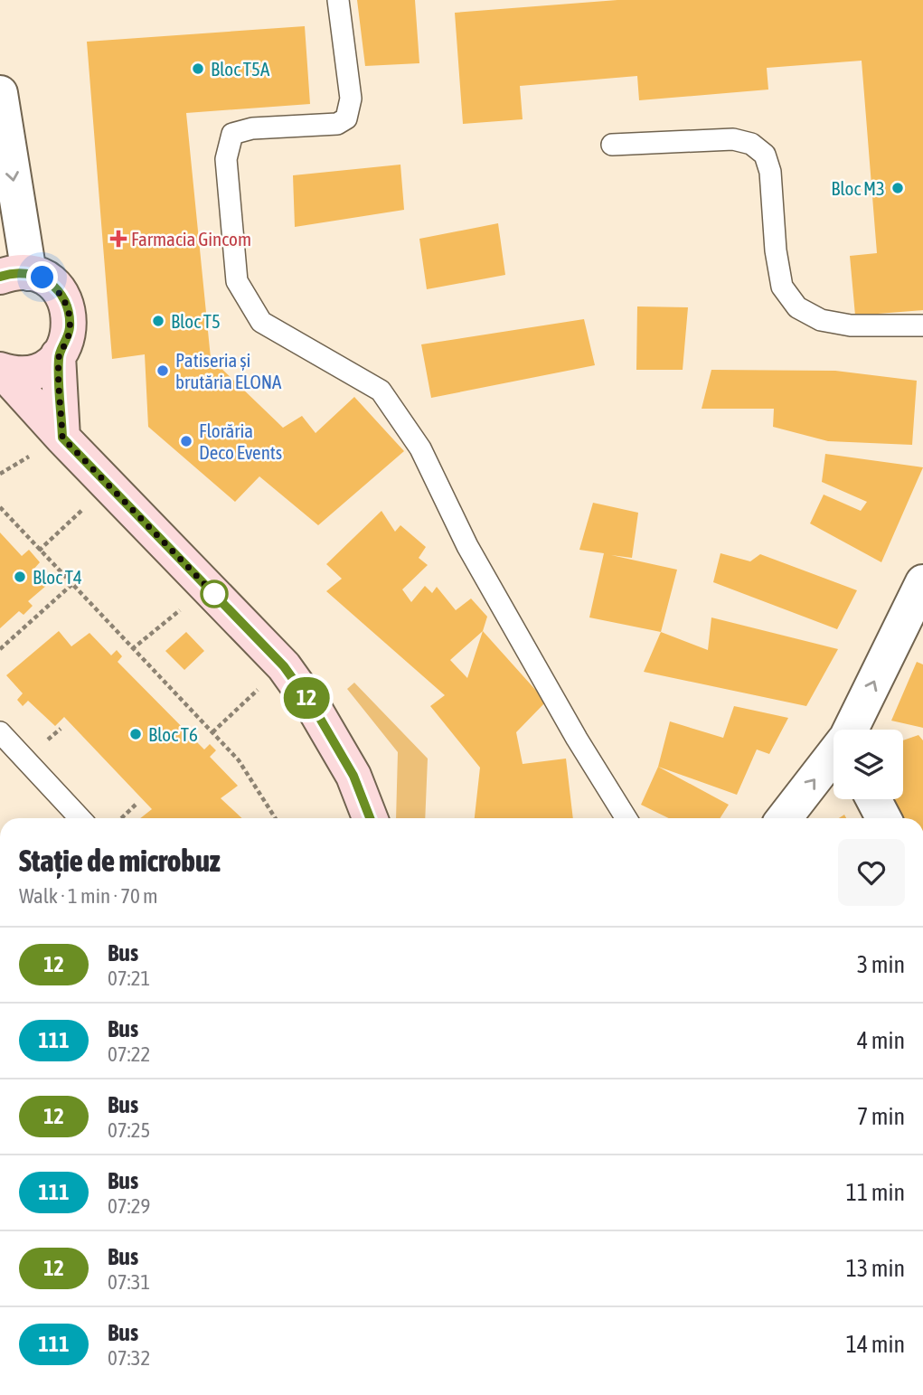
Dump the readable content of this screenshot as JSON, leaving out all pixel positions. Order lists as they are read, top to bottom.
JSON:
{
  "places": {
    "other": [
      "Bloc T5A",
      "Bloc M3",
      "Bloc T5",
      "Patiseria și brutăria ELONA",
      "Florăria Deco Events",
      "Bloc T4",
      "Bloc T6"
    ],
    "health": ["Farmacia Gincom"]
  },
  "lines": ["bus line 12"],
  "page": {
    "on_map": "12",
    "heading": ["Stație de microbuz", "Walk · 1 min · 70 m"],
    "list": [
      {
        "mark": "12",
        "name": "Bus",
        "note": "07:21",
        "value": "3 min"
      },
      {
        "mark": "111",
        "name": "Bus",
        "note": "07:22",
        "value": "4 min"
      },
      {
        "mark": "12",
        "name": "Bus",
        "note": "07:25",
        "value": "7 min"
      },
      {
        "mark": "111",
        "name": "Bus",
        "note": "07:29",
        "value": "11 min"
      },
      {
        "mark": "12",
        "name": "Bus",
        "note": "07:31",
        "value": "13 min"
      },
      {
        "mark": "111",
        "name": "Bus",
        "note": "07:32",
        "value": "14 min"
      }
    ]
  }
}
